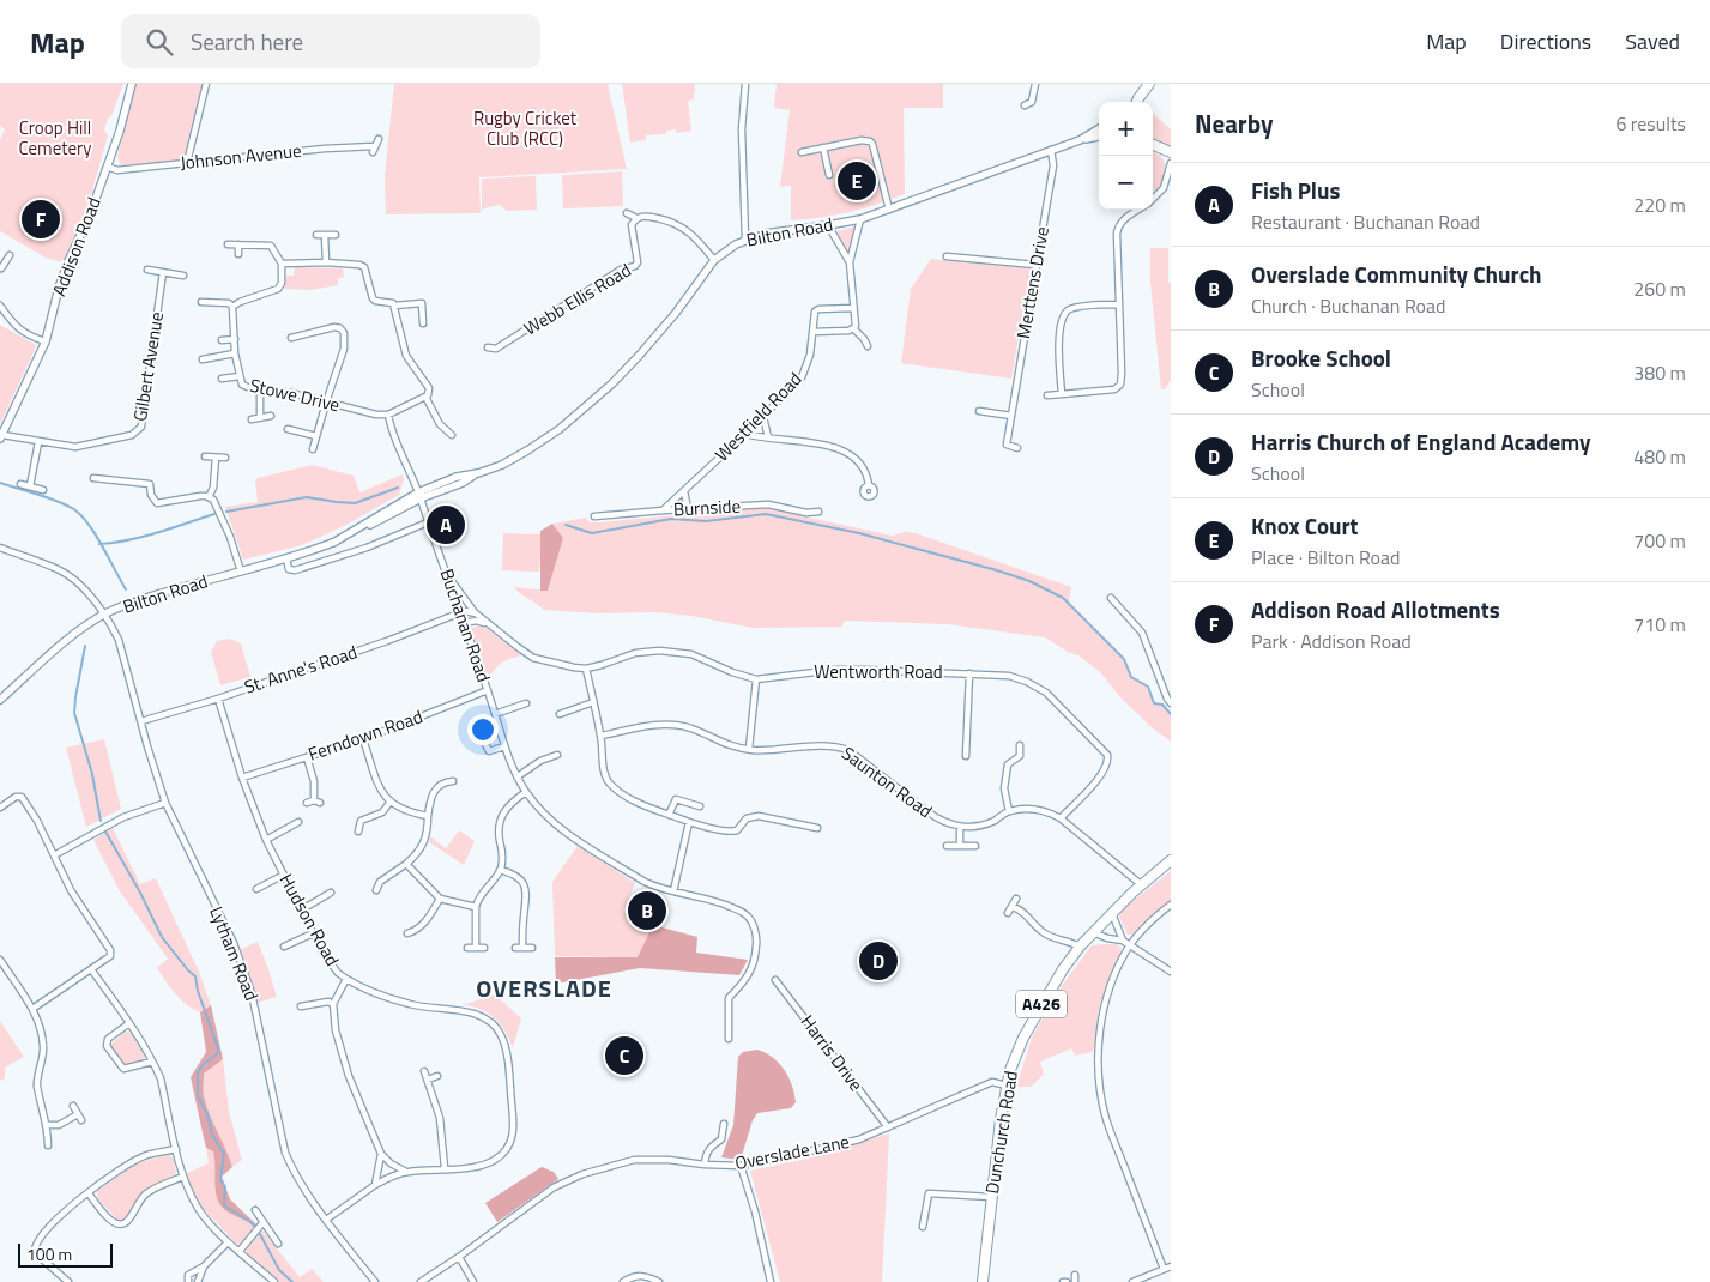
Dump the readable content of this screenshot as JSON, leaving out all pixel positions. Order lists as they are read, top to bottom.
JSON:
{
  "streets": {
    "highway": ["A426", "Dunchurch Road"],
    "main road": ["Bilton Road", "Addison Road"],
    "street": [
      "Johnson Avenue",
      "Merttens Drive",
      "Webb Ellis Road",
      "Gilbert Avenue",
      "Stowe Drive",
      "Westfield Road",
      "Burnside",
      "Buchanan Road",
      "St. Anne's Road",
      "Wentworth Road",
      "Ferndown Road",
      "Saunton Road",
      "Hudson Road",
      "Lytham Road",
      "Harris Drive",
      "Overslade Lane"
    ]
  },
  "crossings": [
    ["Johnson Avenue", "Addison Road"],
    ["Bilton Road", "Merttens Drive"],
    ["Bilton Road", "Buchanan Road"],
    ["Bilton Road", "Lytham Road"],
    ["Addison Road", "Gilbert Avenue"],
    ["Stowe Drive", "Buchanan Road"],
    ["Westfield Road", "Burnside"],
    ["Buchanan Road", "St. Anne's Road"],
    ["Buchanan Road", "Wentworth Road"],
    ["Buchanan Road", "Ferndown Road"],
    ["St. Anne's Road", "Hudson Road"],
    ["St. Anne's Road", "Lytham Road"],
    ["Ferndown Road", "Hudson Road"],
    ["Harris Drive", "Overslade Lane"],
    ["Dunchurch Road", "Overslade Lane"]
  ],
  "districts": ["OVERSLADE"],
  "parks": ["Rugby Cricket Club (RCC)", "Croop Hill Cemetery"],
  "scale_bar": "100 m",
  "page": {
    "header": "Map",
    "search": "Search here",
    "nav": ["Map", "Directions", "Saved"],
    "heading": ["Nearby", "6 results"],
    "map_buttons": ["+", "−"],
    "pins": [
      "E",
      "F",
      "A",
      "B",
      "D",
      "C"
    ],
    "list": [
      {
        "mark": "A",
        "name": "Fish Plus",
        "note": "Restaurant · Buchanan Road",
        "value": "220 m"
      },
      {
        "mark": "B",
        "name": "Overslade Community Church",
        "note": "Church · Buchanan Road",
        "value": "260 m"
      },
      {
        "mark": "C",
        "name": "Brooke School",
        "note": "School",
        "value": "380 m"
      },
      {
        "mark": "D",
        "name": "Harris Church of England Academy",
        "note": "School",
        "value": "480 m"
      },
      {
        "mark": "E",
        "name": "Knox Court",
        "note": "Place · Bilton Road",
        "value": "700 m"
      },
      {
        "mark": "F",
        "name": "Addison Road Allotments",
        "note": "Park · Addison Road",
        "value": "710 m"
      }
    ],
    "scale": "100 m"
  }
}
